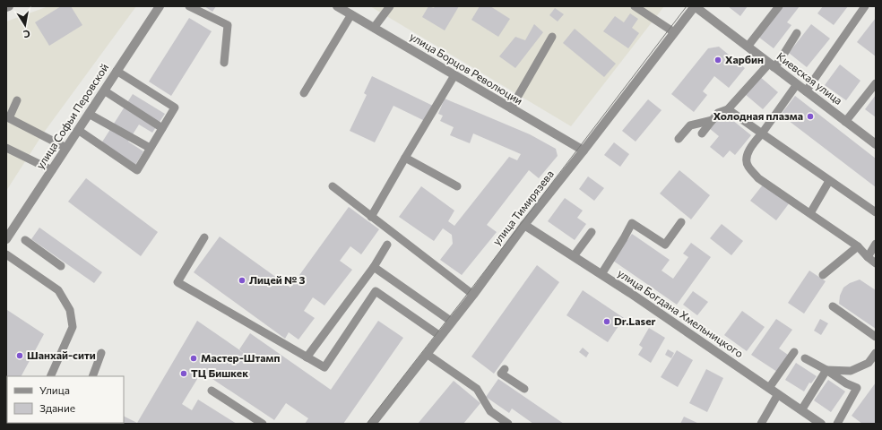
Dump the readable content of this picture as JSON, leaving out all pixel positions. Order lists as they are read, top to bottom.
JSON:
{
  "streets": {
    "street": [
      "улица Борцов Революции",
      "Киевская улица",
      "улица Софьи Перовской",
      "улица Тимирязева",
      "улица Богдана Хмельницкого"
    ]
  },
  "crossings": [
    ["улица Борцов Революции", "улица Тимирязева"],
    ["Киевская улица", "улица Тимирязева"],
    ["улица Тимирязева", "улица Богдана Хмельницкого"]
  ],
  "places": [
    "Харбин",
    "Холодная плазма",
    "Лицей № 3",
    "Dr.Laser",
    "Шанхай-сити",
    "Мастер-Штамп",
    "ТЦ Бишкек"
  ],
  "legend": ["Улица", "Здание"],
  "north": "bottom"
}
